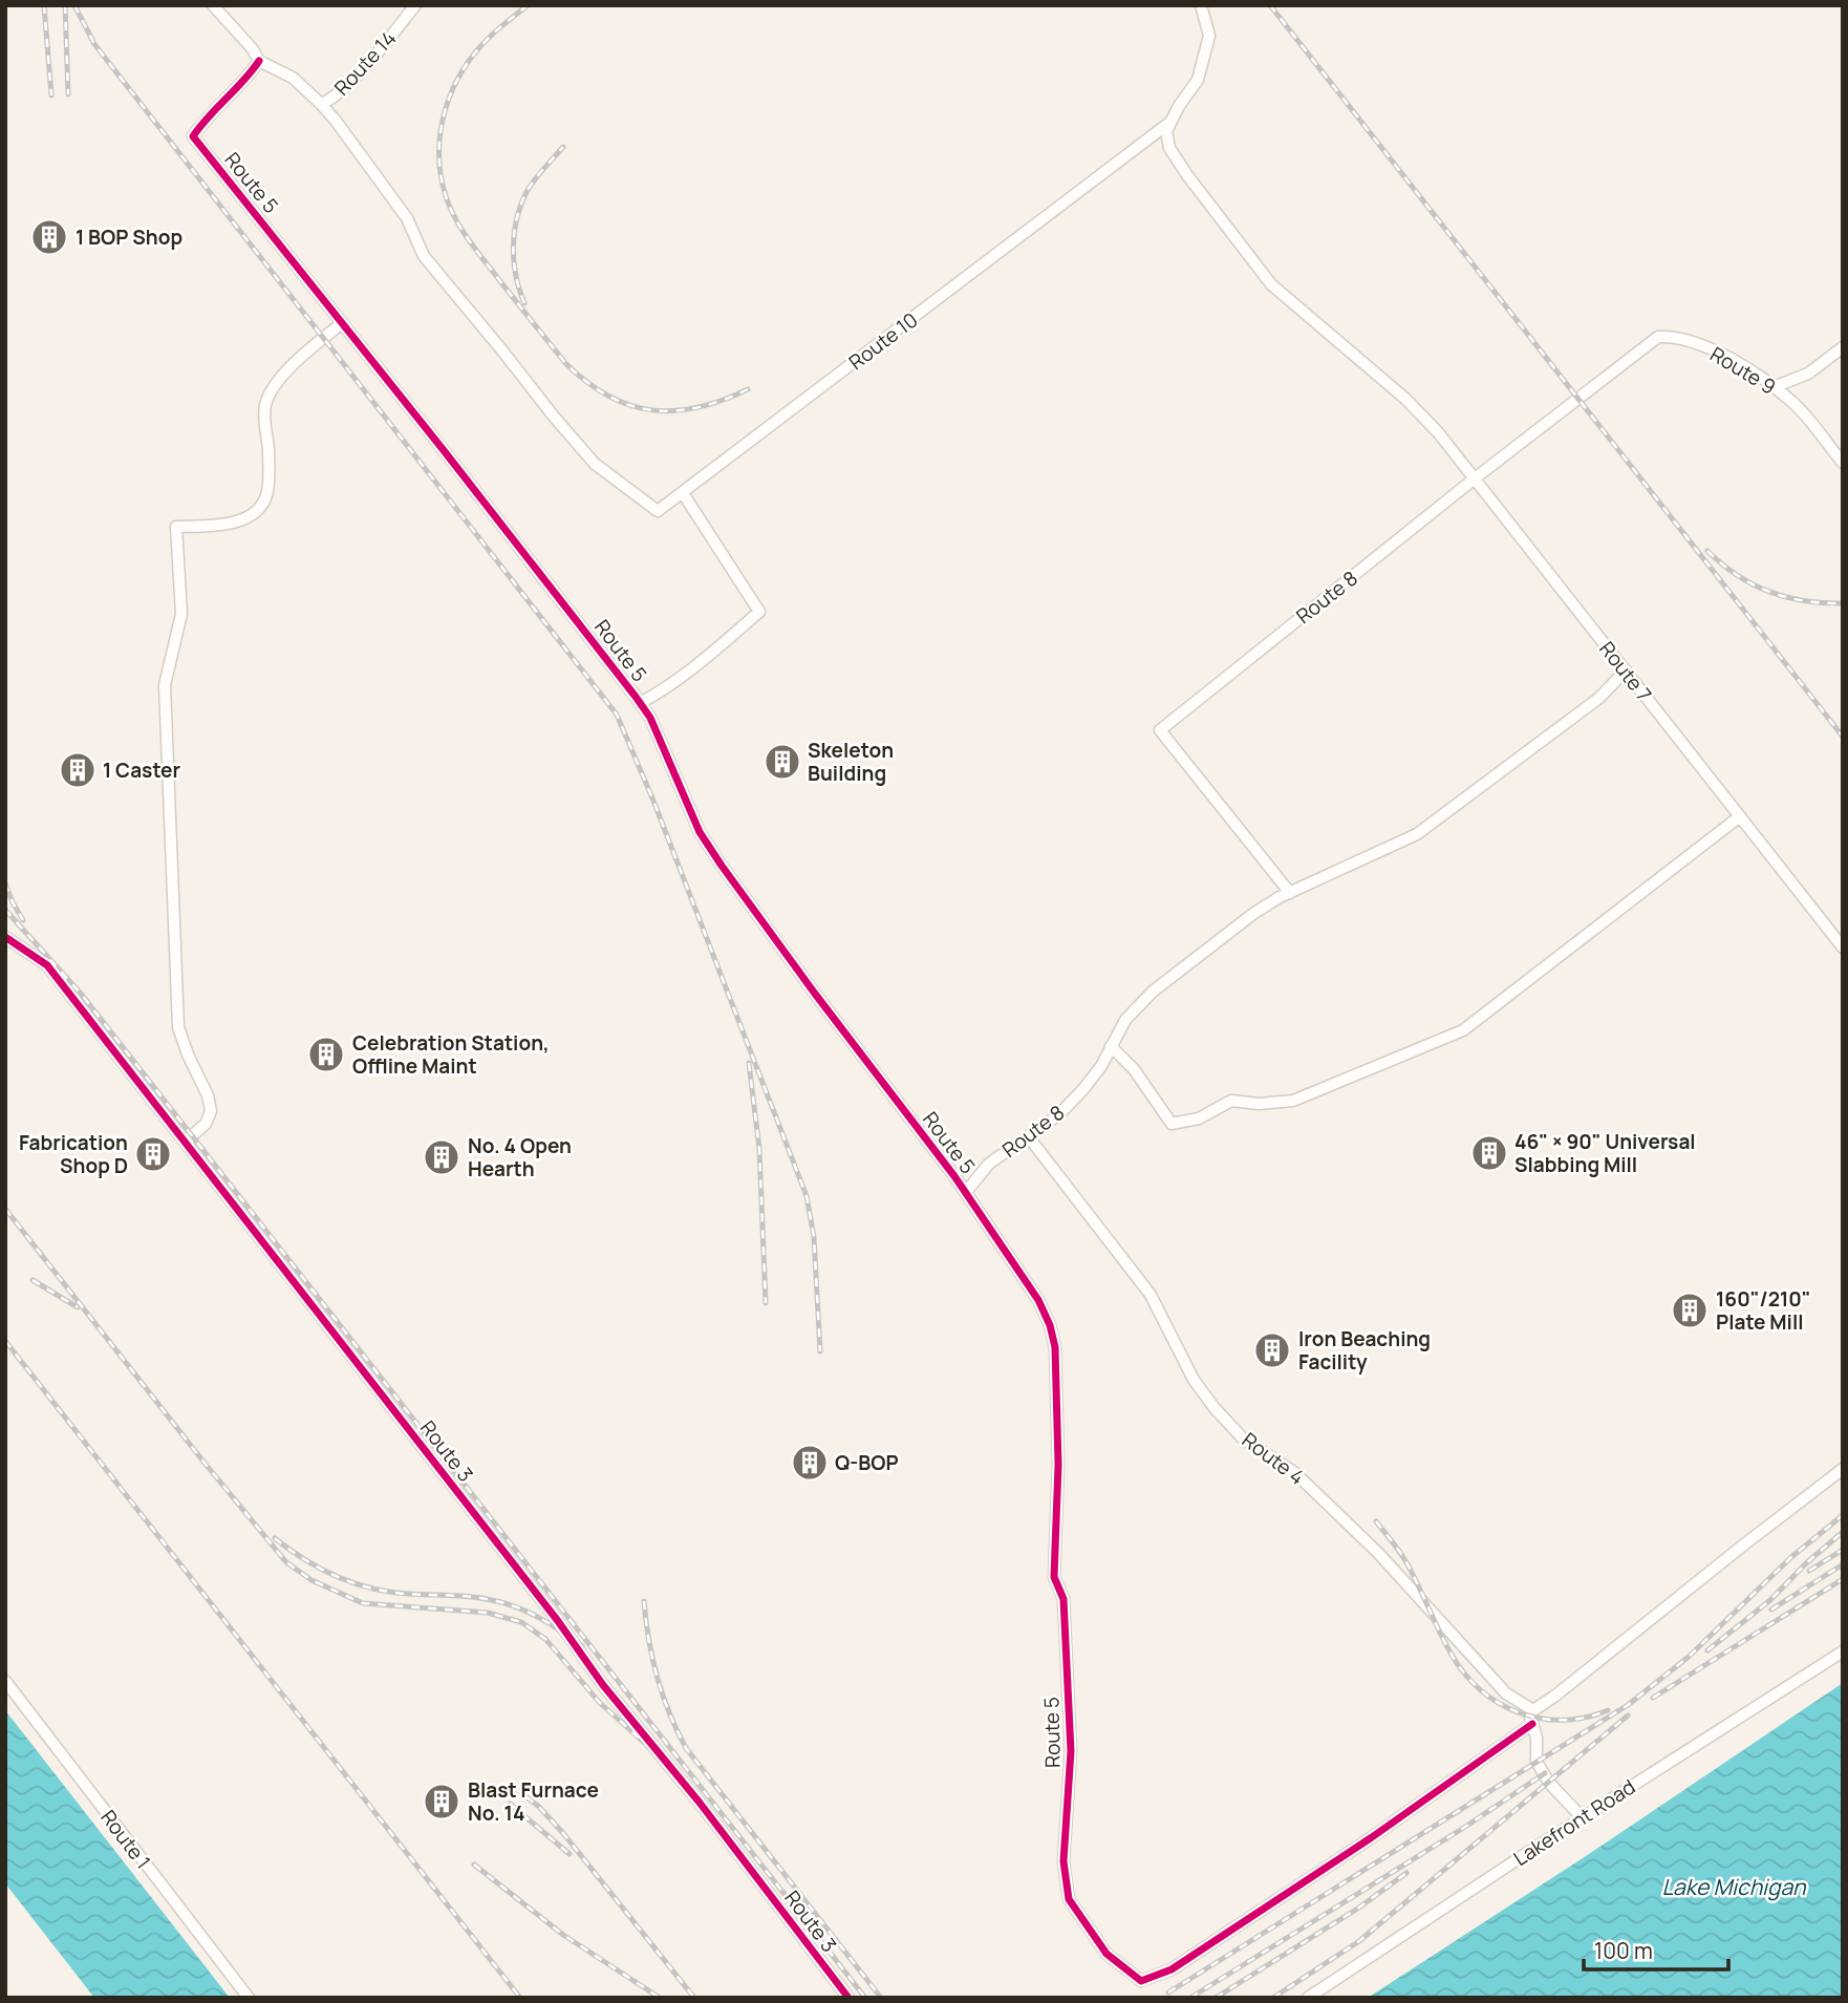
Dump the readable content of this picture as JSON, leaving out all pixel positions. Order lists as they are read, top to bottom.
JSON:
{
  "streets": {
    "street": [
      "Route 14",
      "Route 5",
      "Route 10",
      "Route 9",
      "Route 8",
      "Route 7",
      "Route 3",
      "Route 4",
      "Lakefront Road",
      "Route 1"
    ]
  },
  "crossings": [
    ["Route 14", "Route 5"],
    ["Route 14", "Route 10"],
    ["Route 5", "Route 8"],
    ["Route 10", "Route 7"],
    ["Route 9", "Route 8"],
    ["Route 8", "Route 7"],
    ["Route 8", "Route 4"]
  ],
  "water": ["Lake Michigan"],
  "places": {
    "building": [
      "1 BOP Shop",
      "Skeleton Building",
      "1 Caster",
      "Celebration Station, Offline Maint",
      "46\" × 90\" Universal Slabbing Mill",
      "Fabrication Shop D",
      "No. 4 Open Hearth",
      "160\"/210\" Plate Mill",
      "Iron Beaching Facility",
      "Q-BOP",
      "Blast Furnace No. 14"
    ]
  },
  "scale_bar": "100 m"
}
